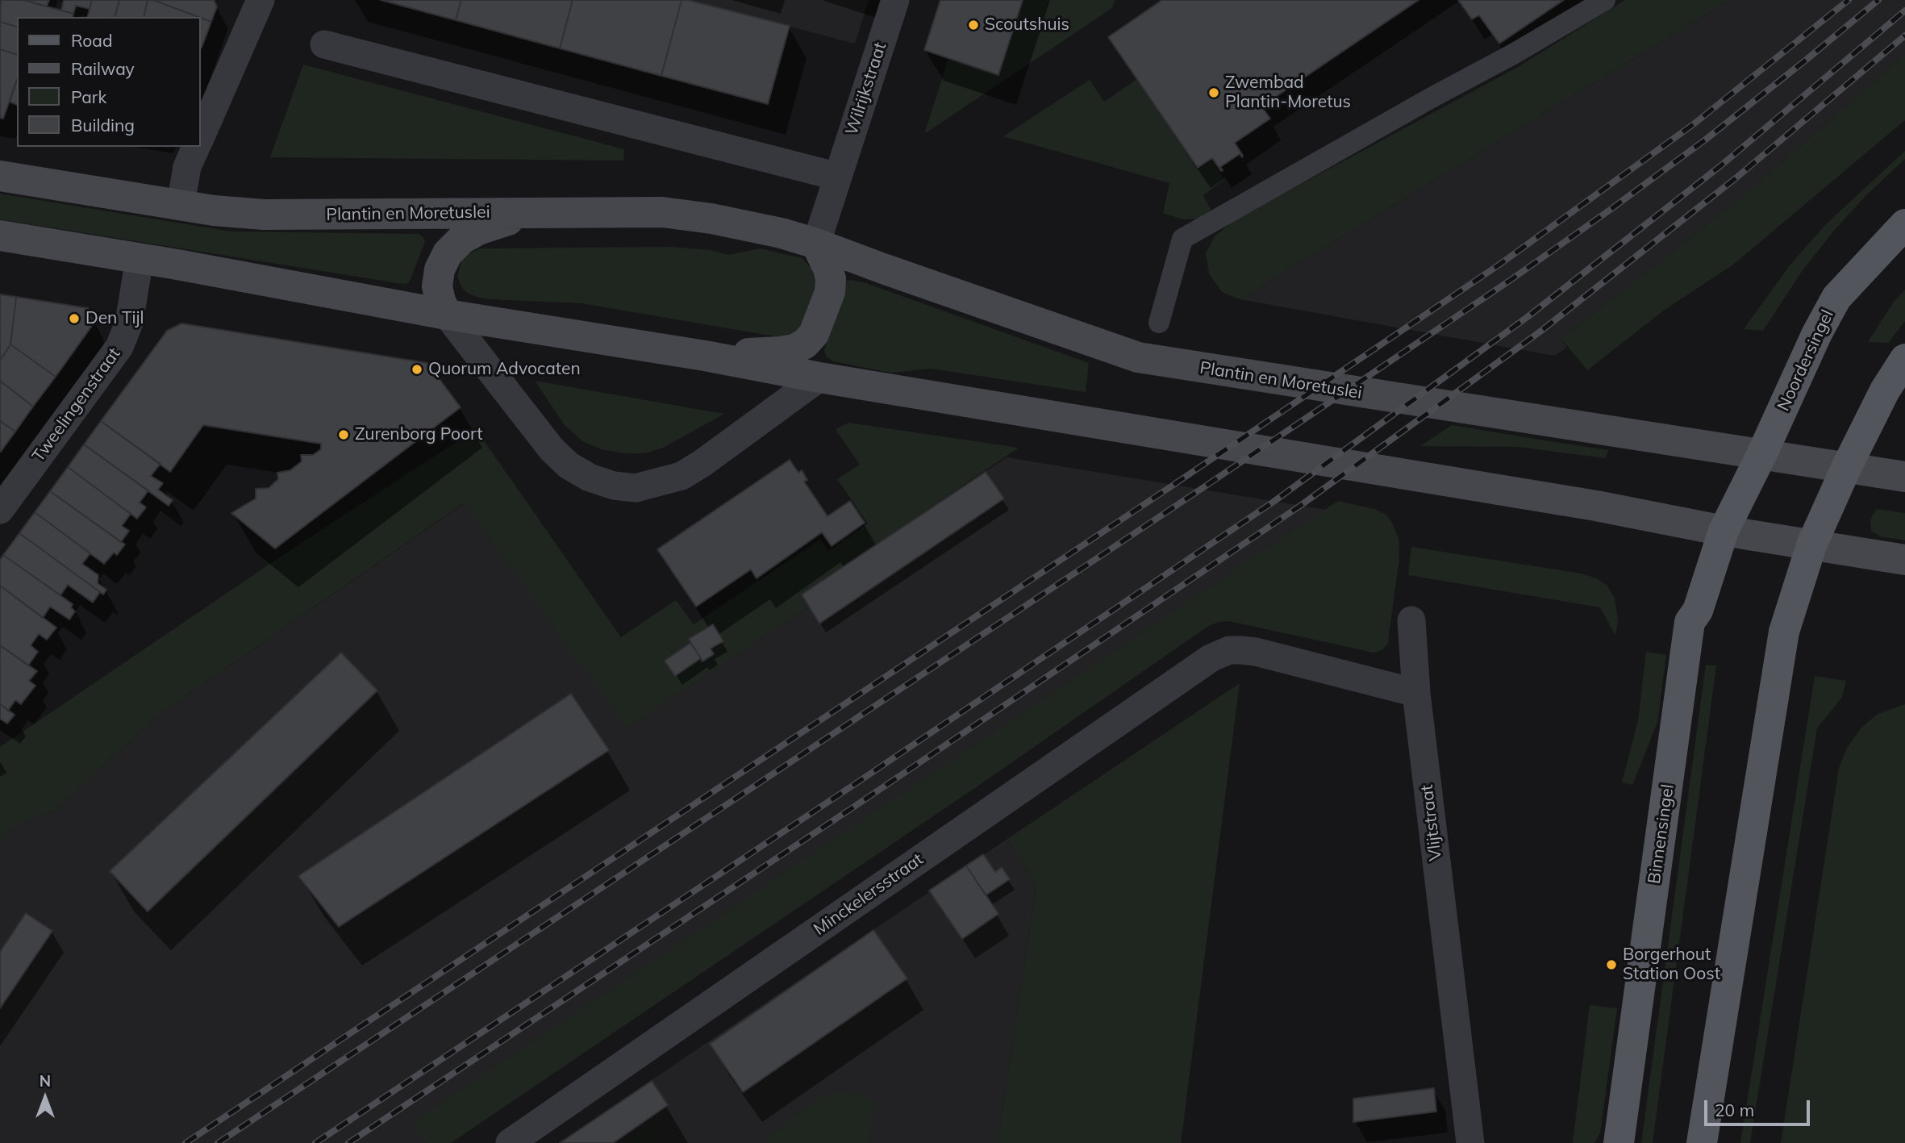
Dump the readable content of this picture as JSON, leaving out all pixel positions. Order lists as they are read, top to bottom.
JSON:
{
  "streets": {
    "main road": ["Plantin en Moretuslei", "Noordersingel", "Binnensingel"],
    "street": [
      "Wilrijkstraat",
      "Tweelingenstraat",
      "Vlijtstraat",
      "Minckelersstraat"
    ]
  },
  "crossings": [
    ["Plantin en Moretuslei", "Noordersingel"],
    ["Noordersingel", "Binnensingel"],
    ["Vlijtstraat", "Minckelersstraat"]
  ],
  "places": [
    "Scoutshuis",
    "Zwembad Plantin-Moretus",
    "Den Tijl",
    "Quorum Advocaten",
    "Zurenborg Poort",
    "Borgerhout Station Oost"
  ],
  "legend": [
    "Road",
    "Railway",
    "Park",
    "Building"
  ],
  "scale_bar": "20 m",
  "north": "top"
}
